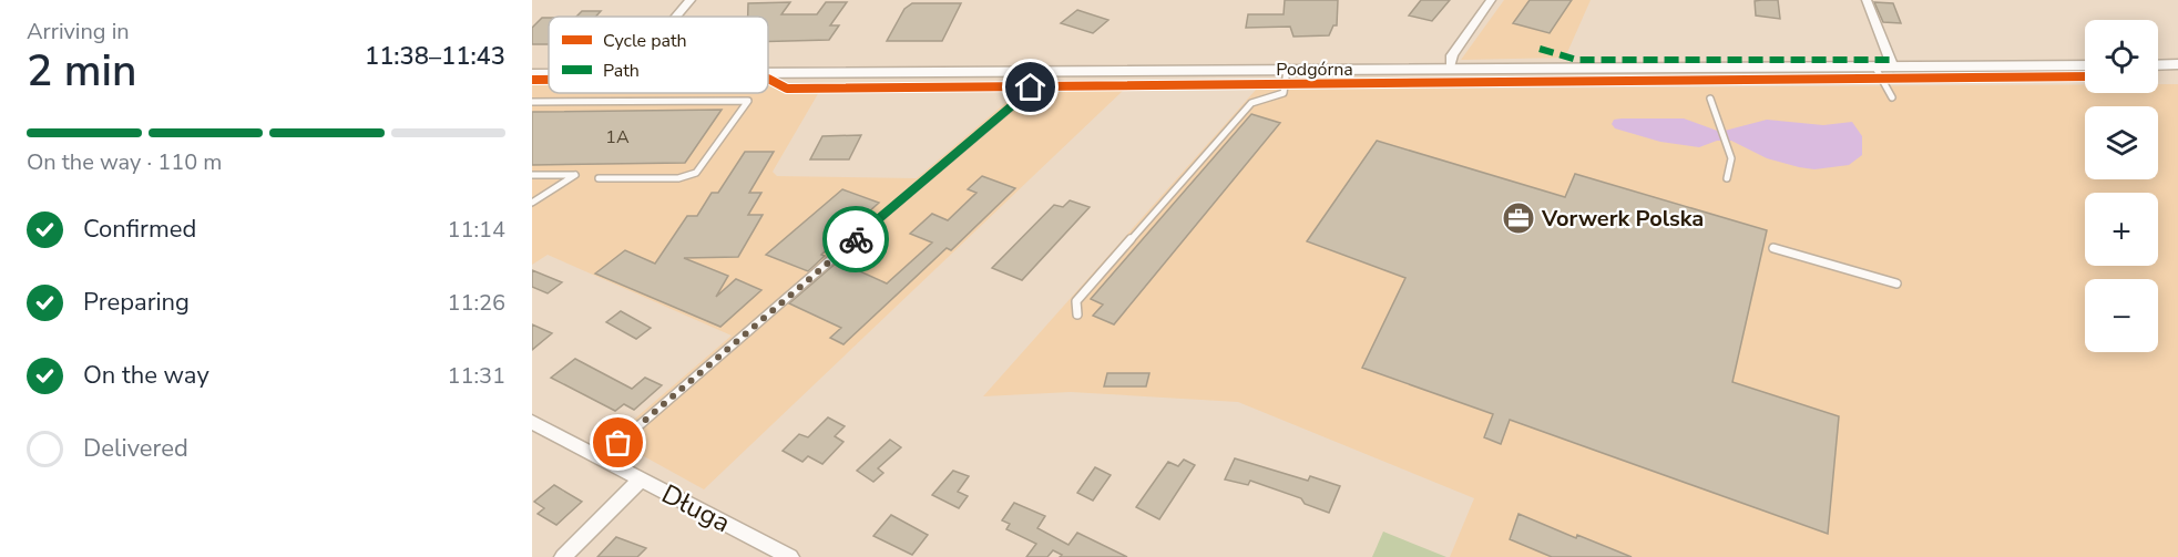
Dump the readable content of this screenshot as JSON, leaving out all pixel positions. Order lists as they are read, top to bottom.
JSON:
{
  "streets": {
    "main road": ["Podgórna"],
    "street": ["Długa"]
  },
  "places": {
    "office": ["Vorwerk Polska"]
  },
  "house_numbers": ["1A"],
  "legend": ["Cycle path", "Path"],
  "page": {
    "heading": ["2 min", "Arriving in", "11:38–11:43"],
    "map_buttons": ["+", "−"],
    "bar": "On the way · 110 m",
    "list": [
      ["Confirmed", "11:14"],
      ["Preparing", "11:26"],
      ["On the way", "11:31"],
      "Delivered"
    ]
  }
}
